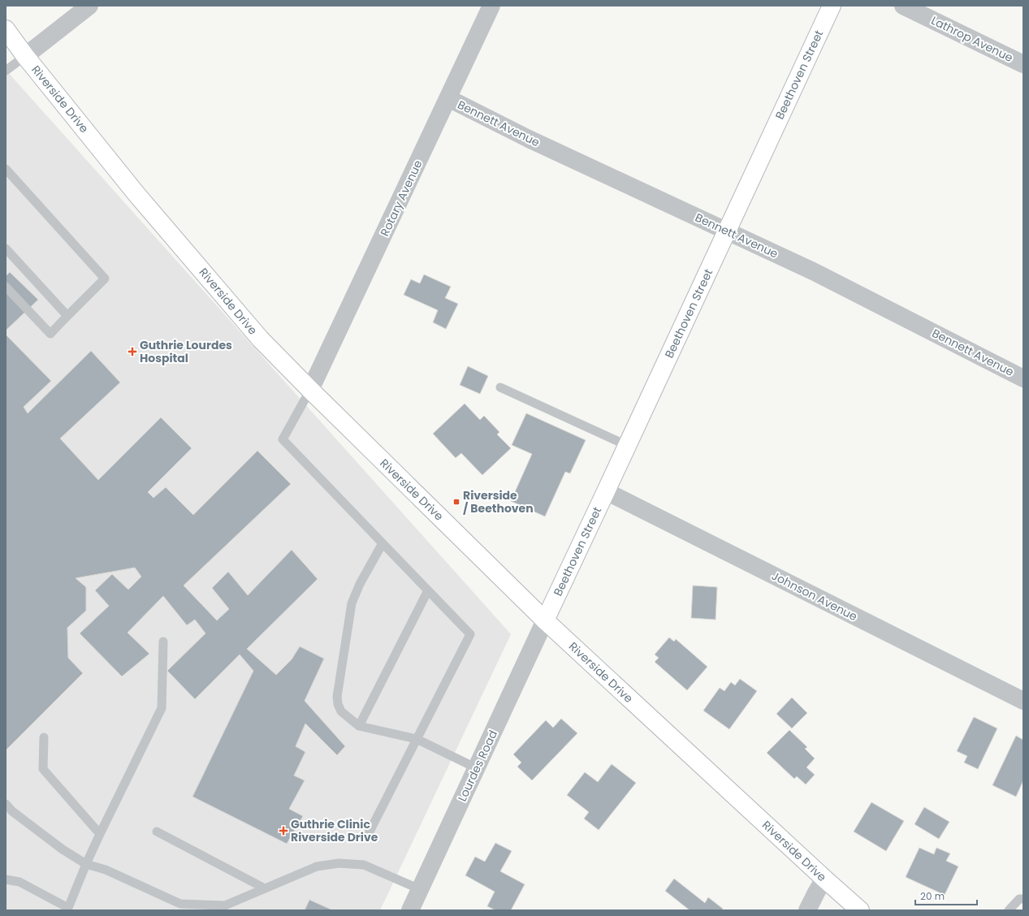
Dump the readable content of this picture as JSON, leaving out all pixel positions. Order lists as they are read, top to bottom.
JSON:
{
  "streets": {
    "main road": ["Beethoven Street", "Riverside Drive"],
    "street": [
      "Lathrop Avenue",
      "Bennett Avenue",
      "Rotary Avenue",
      "Johnson Avenue",
      "Lourdes Road"
    ]
  },
  "crossings": [
    ["Beethoven Street", "Riverside Drive"],
    ["Beethoven Street", "Bennett Avenue"],
    ["Beethoven Street", "Johnson Avenue"],
    ["Beethoven Street", "Lourdes Road"],
    ["Riverside Drive", "Rotary Avenue"],
    ["Riverside Drive", "Lourdes Road"],
    ["Bennett Avenue", "Rotary Avenue"]
  ],
  "places": {
    "health": ["Guthrie Lourdes Hospital", "Guthrie Clinic Riverside Drive"],
    "transit": ["Riverside / Beethoven"]
  },
  "scale_bar": "20 m"
}
